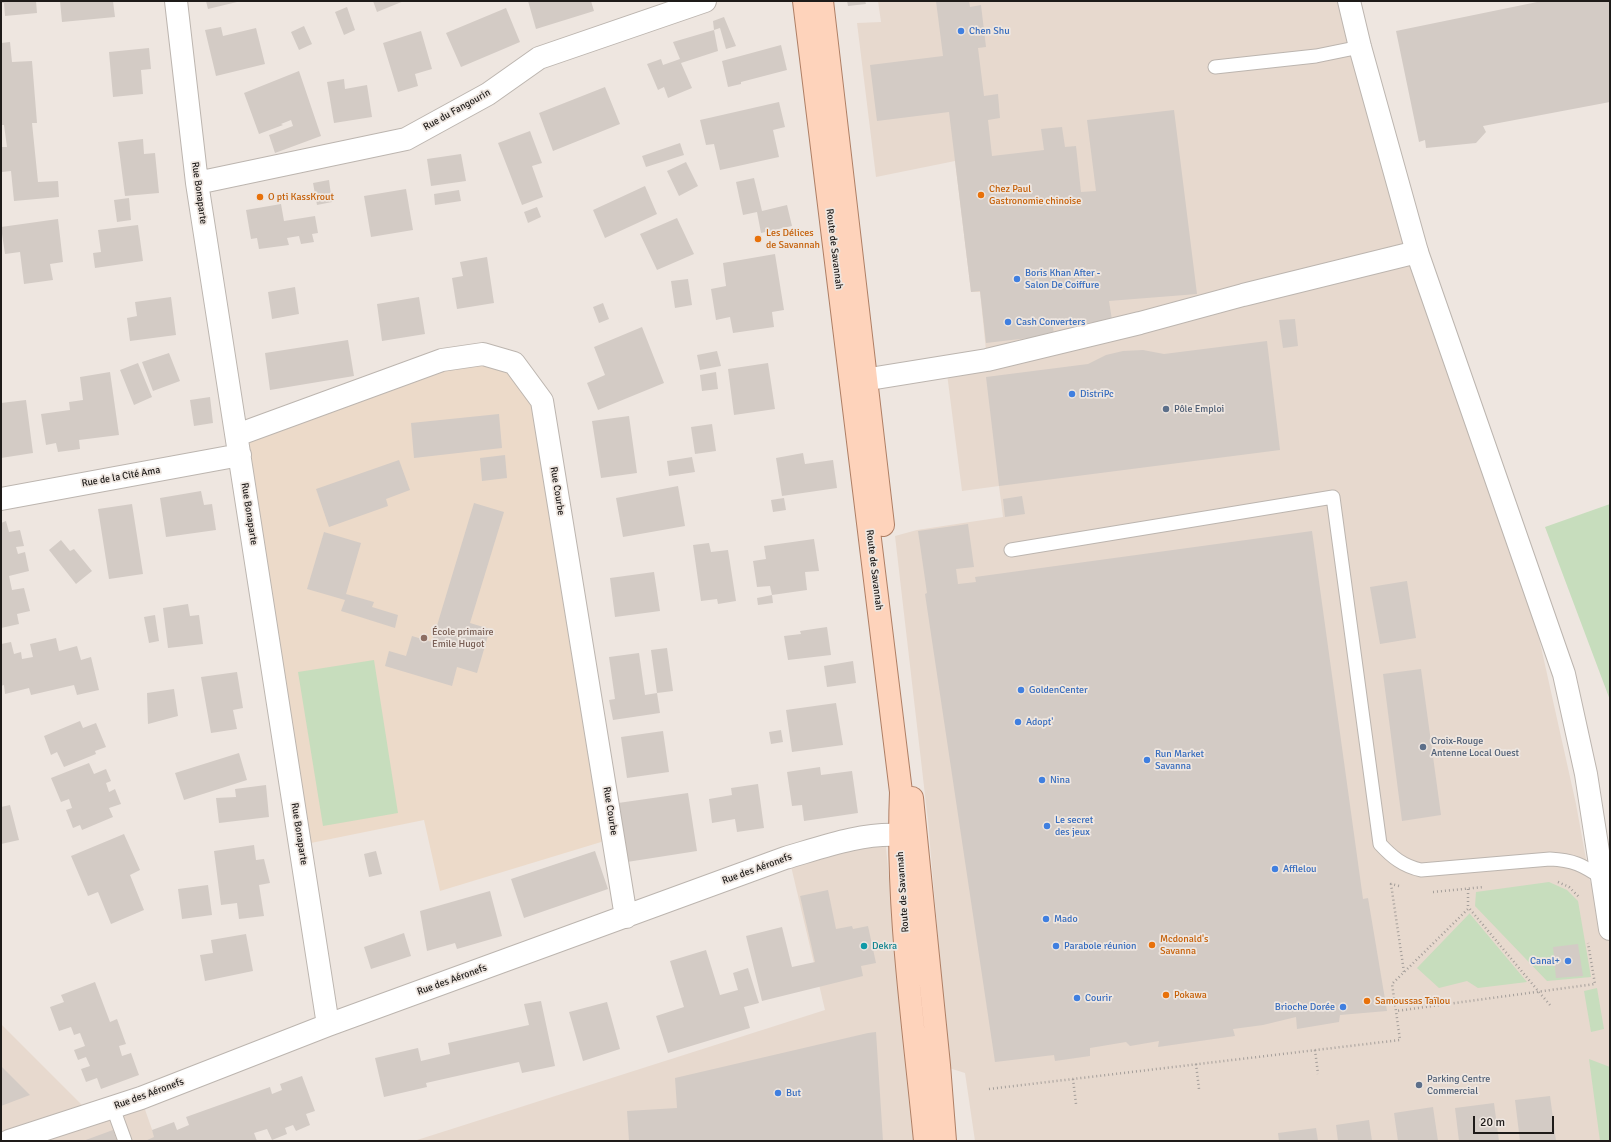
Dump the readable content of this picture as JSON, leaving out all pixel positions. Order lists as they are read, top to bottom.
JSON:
{
  "streets": {
    "main road": ["Route de Savannah"],
    "street": [
      "Rue du Fangourin",
      "Rue Bonaparte",
      "Rue de la Cité Ama",
      "Rue Courbe",
      "Rue des Aéronefs"
    ]
  },
  "crossings": [
    ["Rue du Fangourin", "Rue Bonaparte"],
    ["Rue Bonaparte", "Rue de la Cité Ama"],
    ["Rue Bonaparte", "Rue Courbe"],
    ["Rue Bonaparte", "Rue des Aéronefs"],
    ["Route de Savannah", "Rue des Aéronefs"],
    ["Rue de la Cité Ama", "Rue Courbe"],
    ["Rue Courbe", "Rue des Aéronefs"]
  ],
  "places": [
    "Chen Shu",
    "Chez Paul Gastronomie chinoise",
    "O pti KassKrout",
    "Les Délices de Savannah",
    "Boris Khan After - Salon De Coiffure",
    "Cash Converters",
    "DistriPc",
    "Pôle Emploi",
    "École primaire Emile Hugot",
    "GoldenCenter",
    "Adopt'",
    "Croix-Rouge Antenne Local Ouest",
    "Run Market Savanna",
    "Nina",
    "Le secret des jeux",
    "Afflelou",
    "Mado",
    "Mcdonald's Savanna",
    "Dekra",
    "Parabole réunion",
    "Canal+",
    "Pokawa",
    "Courir",
    "Samoussas Taïlou",
    "Brioche Dorée",
    "Parking Centre Commercial",
    "But"
  ],
  "scale_bar": "20 m"
}
